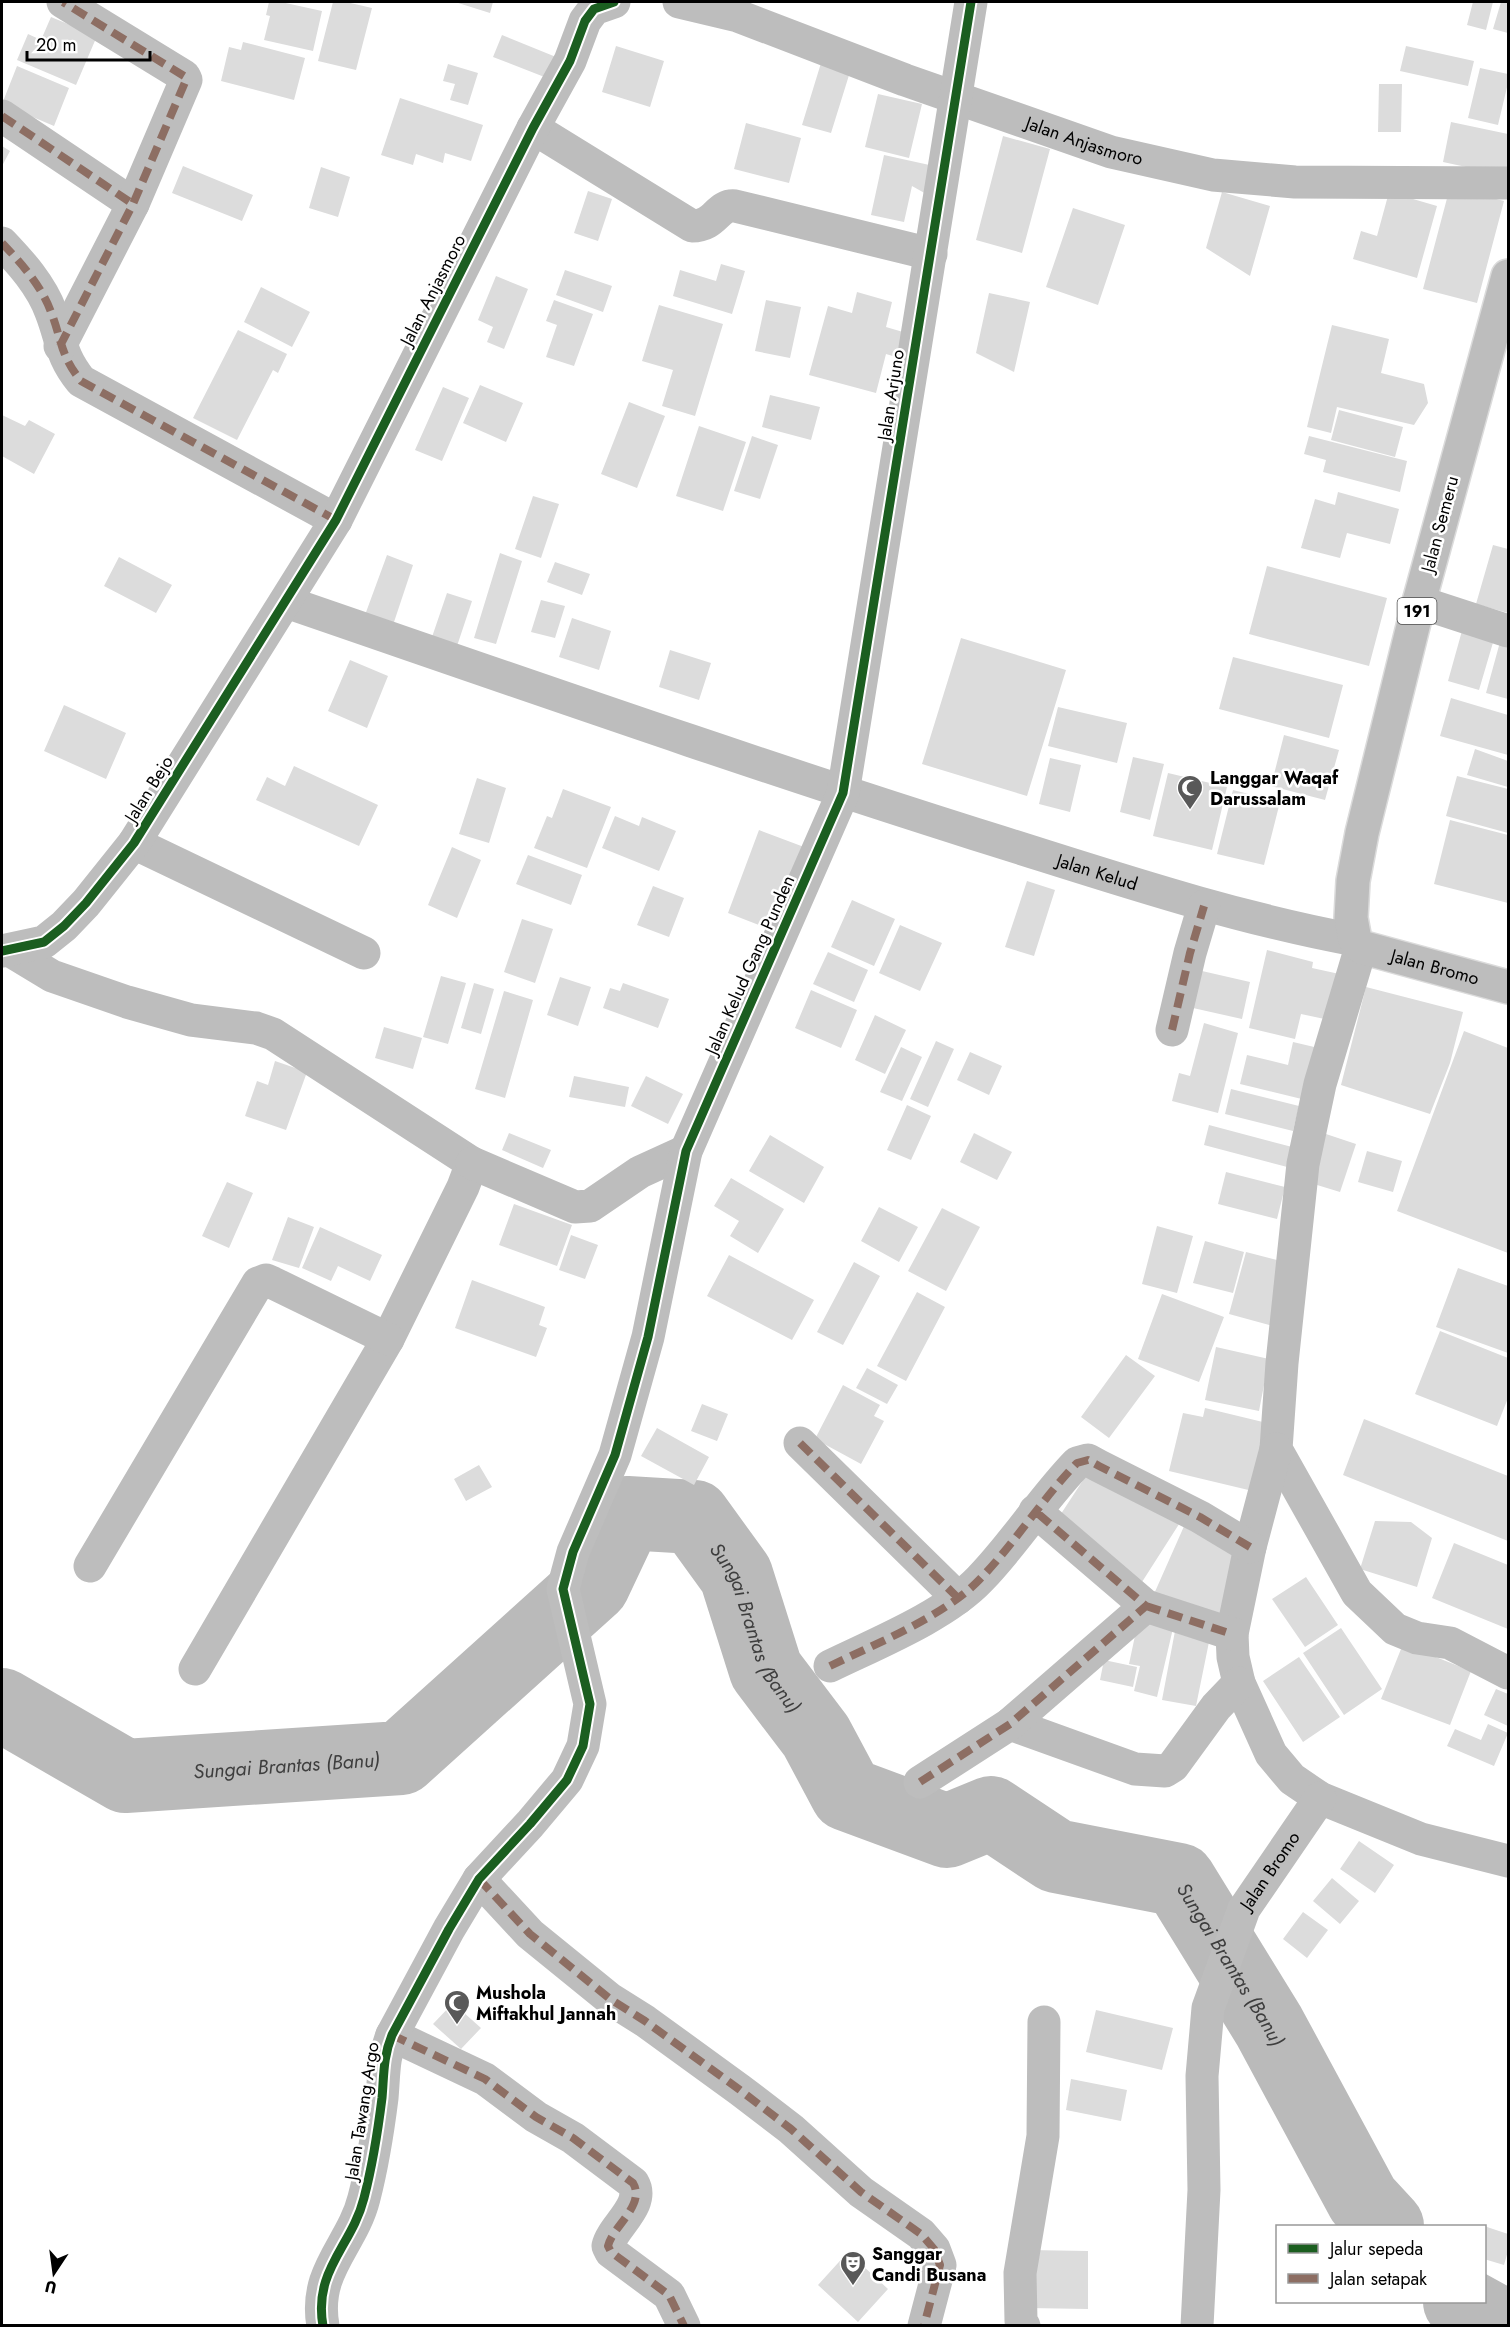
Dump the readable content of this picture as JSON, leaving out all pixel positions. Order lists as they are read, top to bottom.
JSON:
{
  "streets": {
    "street": [
      "Jalan Anjasmoro",
      "Jalan Arjuno",
      "Jalan Semeru",
      "191",
      "Jalan Bejo",
      "Jalan Kelud",
      "Jalan Kelud Gang Punden",
      "Jalan Bromo",
      "Jalan Tawang Argo"
    ]
  },
  "crossings": [
    ["Jalan Anjasmoro", "Jalan Arjuno"],
    ["Jalan Anjasmoro", "Jalan Bejo"],
    ["Jalan Anjasmoro", "Jalan Kelud"],
    ["Jalan Arjuno", "Jalan Kelud"],
    ["Jalan Arjuno", "Jalan Kelud Gang Punden"],
    ["Jalan Semeru", "Jalan Kelud"],
    ["Jalan Semeru", "Jalan Bromo"],
    ["Jalan Bejo", "Jalan Kelud"],
    ["Jalan Kelud", "Jalan Kelud Gang Punden"],
    ["Jalan Kelud", "Jalan Bromo"],
    ["Jalan Kelud Gang Punden", "Jalan Tawang Argo"]
  ],
  "water": ["Sungai Brantas (Banu)"],
  "places": {
    "mosque": ["Langgar Waqaf Darussalam", "Mushola Miftakhul Jannah"],
    "theatre": ["Sanggar Candi Busana"]
  },
  "legend": ["Jalur sepeda", "Jalan setapak"],
  "scale_bar": "20 m",
  "north": "bottom"
}
